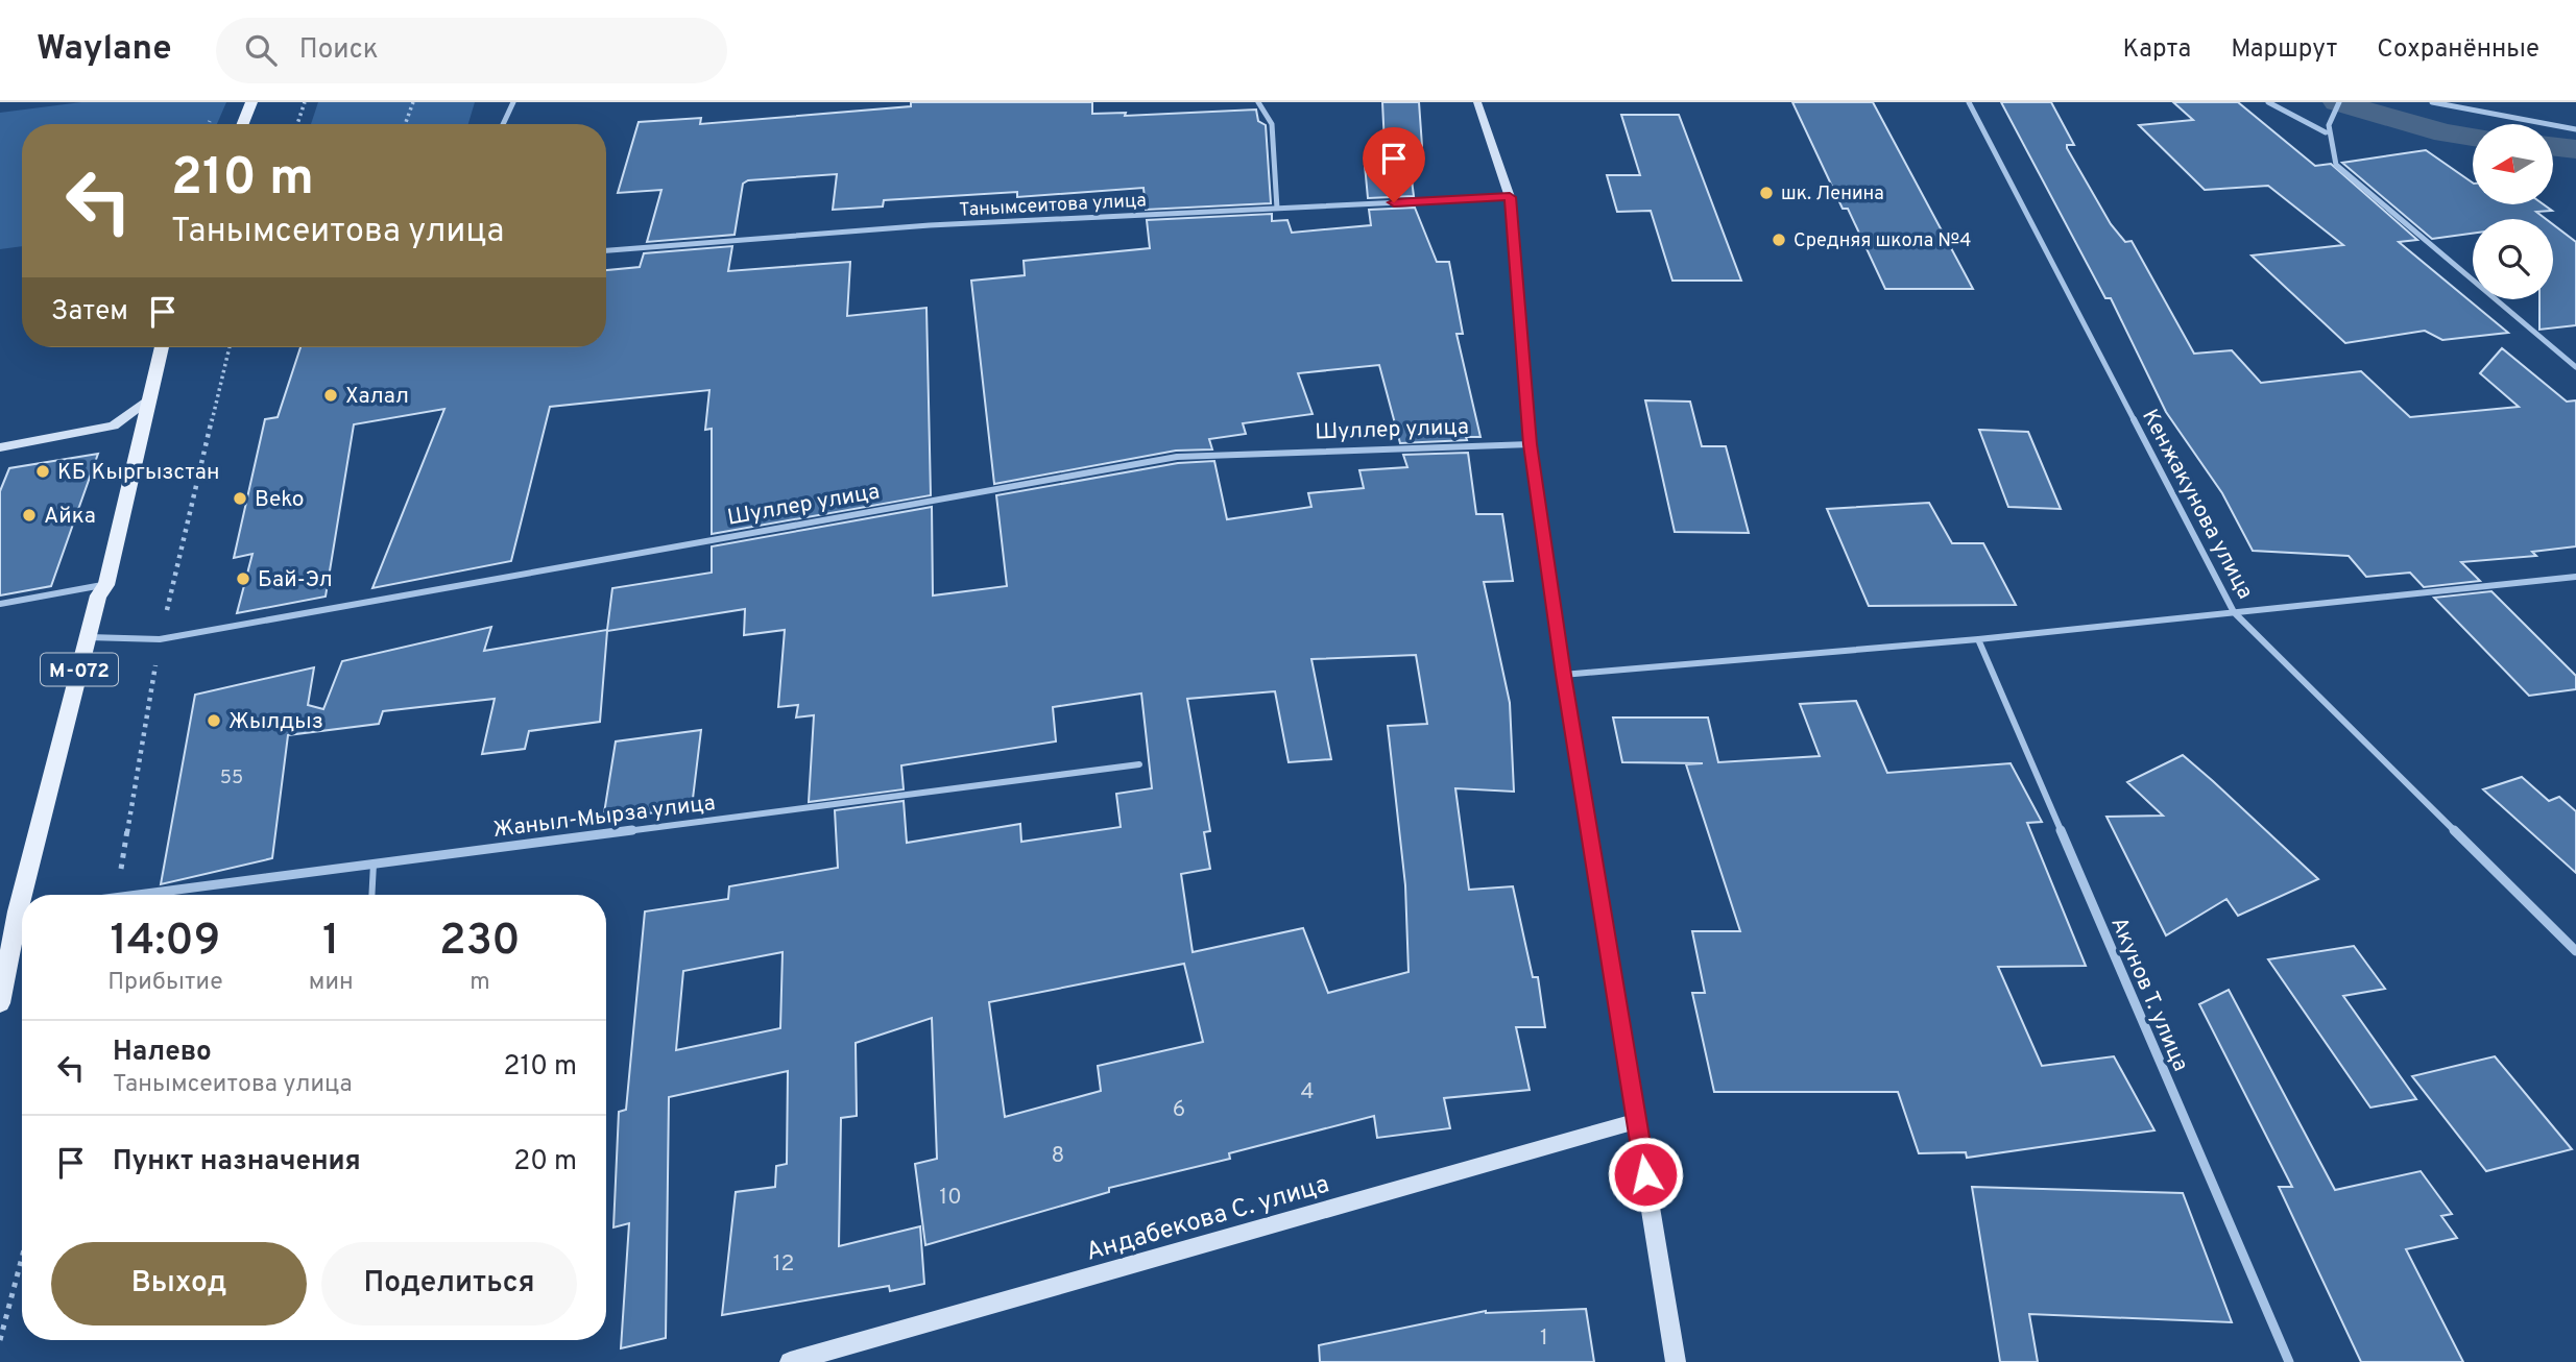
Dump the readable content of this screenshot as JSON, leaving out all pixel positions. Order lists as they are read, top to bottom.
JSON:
{
  "streets": {
    "main road": ["М-072"],
    "street": [
      "Танымсеитова улица",
      "Шуллер улица",
      "Кенжакунова улица",
      "Жаныл-Мырза улица",
      "Акунов Т. улица",
      "Андабекова С. улица"
    ]
  },
  "crossings": [
    ["Шуллер улица", "М-072"]
  ],
  "places": [
    "шк. Ленина",
    "Средняя школа №4",
    "Халал",
    "КБ Кыргызстан",
    "Beko",
    "Айка",
    "Бай-Эл",
    "Жылдыз"
  ],
  "house_numbers": [
    "55",
    "4",
    "6",
    "8",
    "10",
    "12",
    "1"
  ],
  "north": "left",
  "page": {
    "header": "Waylane",
    "search": "Поиск",
    "nav": ["Карта", "Маршрут", "Сохранённые"],
    "turn": ["210 m", "Танымсеитова улица"],
    "then": "Затем",
    "eta": [
      "14:09",
      "Прибытие",
      "1",
      "мин",
      "230",
      "m"
    ],
    "list": [
      {
        "name": "Налево",
        "note": "Танымсеитова улица",
        "value": "210 m"
      },
      {
        "name": "Пункт назначения",
        "value": "20 m"
      }
    ],
    "buttons": ["Выход", "Поделиться"]
  }
}
